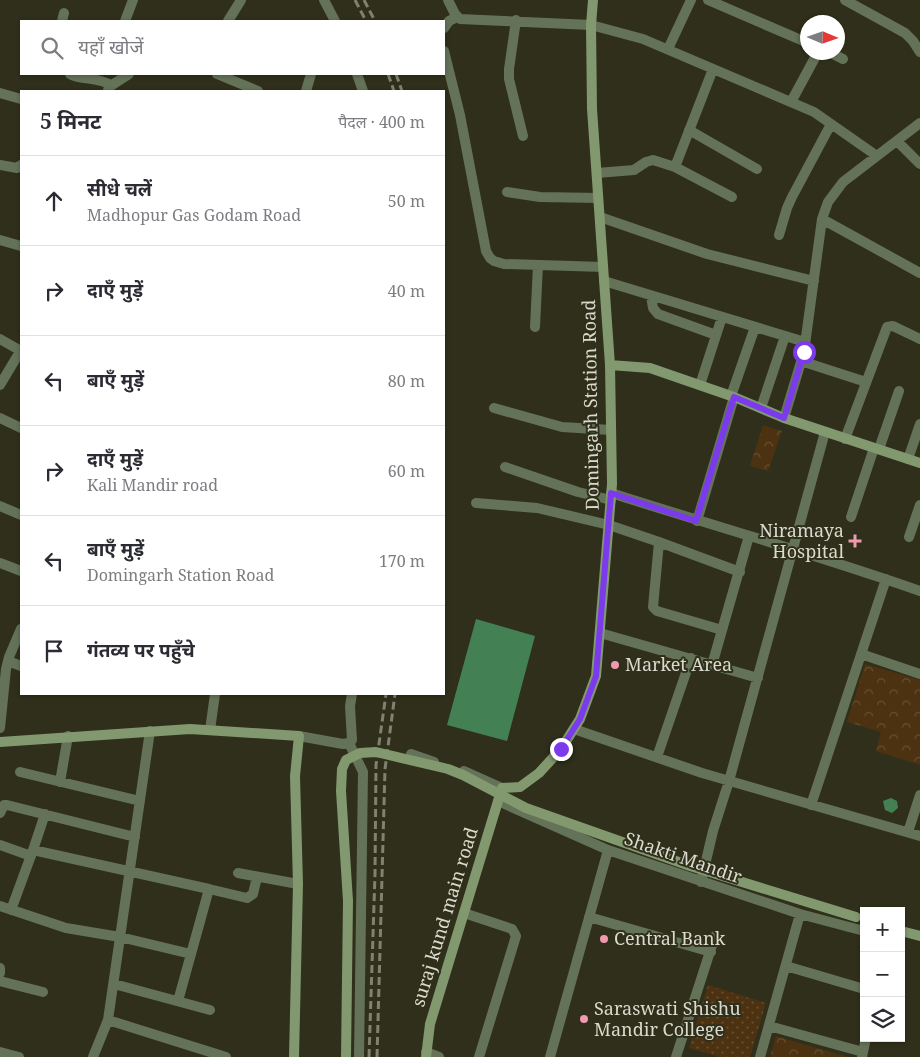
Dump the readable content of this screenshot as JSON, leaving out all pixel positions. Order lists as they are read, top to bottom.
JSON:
{
  "streets": {
    "street": ["Domingarh Station Road", "Shakti Mandir", "suraj kund main road"]
  },
  "crossings": [
    ["Domingarh Station Road", "suraj kund main road"],
    ["Shakti Mandir", "suraj kund main road"]
  ],
  "places": {
    "health": ["Niramaya Hospital"],
    "other": ["Market Area", "Central Bank", "Saraswati Shishu Mandir College"]
  },
  "north": "right",
  "page": {
    "search": "यहाँ खोजें",
    "heading": ["5 मिनट", "पैदल · 400 m"],
    "list": [
      ["सीधे चलें", "Madhopur Gas Godam Road", "50 m"],
      ["दाएँ मुड़ें", "40 m"],
      ["बाएँ मुड़ें", "80 m"],
      ["दाएँ मुड़ें", "Kali Mandir road", "60 m"],
      ["बाएँ मुड़ें", "Domingarh Station Road", "170 m"],
      "गंतव्य पर पहुँचे"
    ],
    "map_buttons": ["+", "−"]
  }
}
